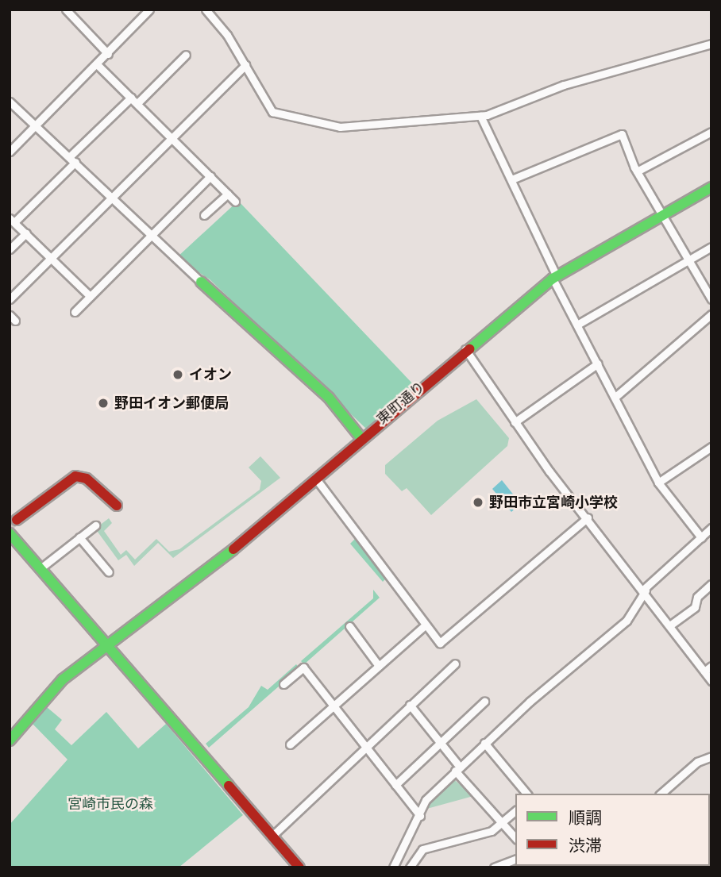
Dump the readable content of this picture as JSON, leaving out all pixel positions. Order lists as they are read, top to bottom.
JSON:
{
  "streets": {
    "street": ["東町通り"]
  },
  "parks": ["宮崎市民の森"],
  "places": ["イオン", "野田イオン郵便局", "野田市立宮崎小学校"],
  "legend": ["順調", "渋滞"]
}
